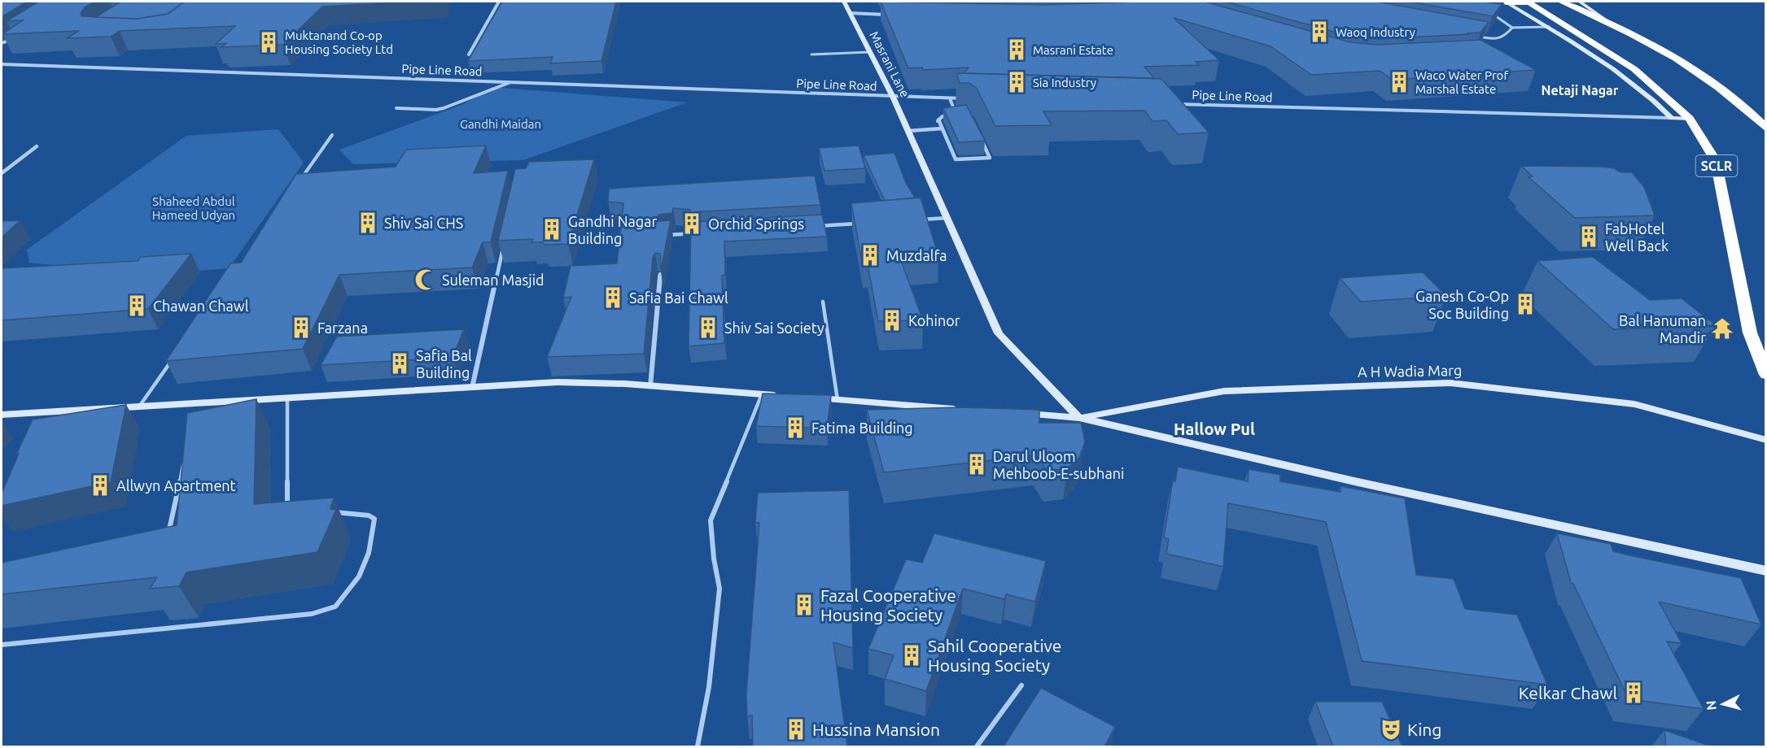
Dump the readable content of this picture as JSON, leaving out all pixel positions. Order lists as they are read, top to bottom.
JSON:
{
  "streets": {
    "highway": ["SCLR"],
    "street": ["Masrani Lane", "Pipe Line Road", "A H Wadia Marg"]
  },
  "crossings": [
    ["Masrani Lane", "Pipe Line Road"],
    ["Masrani Lane", "A H Wadia Marg"]
  ],
  "districts": ["Netaji Nagar", "Hallow Pul"],
  "parks": ["Gandhi Maidan", "Shaheed Abdul Hameed Udyan"],
  "places": {
    "building": [
      "Waoq Industry",
      "Muktanand Co-op Housing Society Ltd",
      "Masrani Estate",
      "Sia Industry",
      "Waco Water Prof Marshal Estate",
      "Shiv Sai CHS",
      "Orchid Springs",
      "Gandhi Nagar Building",
      "FabHotel Well Back",
      "Muzdalfa",
      "Safia Bai Chawl",
      "Ganesh Co-Op Soc Building",
      "Chawan Chawl",
      "Kohinor",
      "Farzana",
      "Shiv Sai Society",
      "Safia Bal Building",
      "Fatima Building",
      "Darul Uloom Mehboob-E-subhani",
      "Allwyn Apartment",
      "Fazal Cooperative Housing Society",
      "Sahil Cooperative Housing Society",
      "Kelkar Chawl",
      "Hussina Mansion"
    ],
    "mosque": ["Suleman Masjid"],
    "temple": ["Bal Hanuman Mandir"],
    "theatre": ["King"]
  },
  "north": "left"
}
